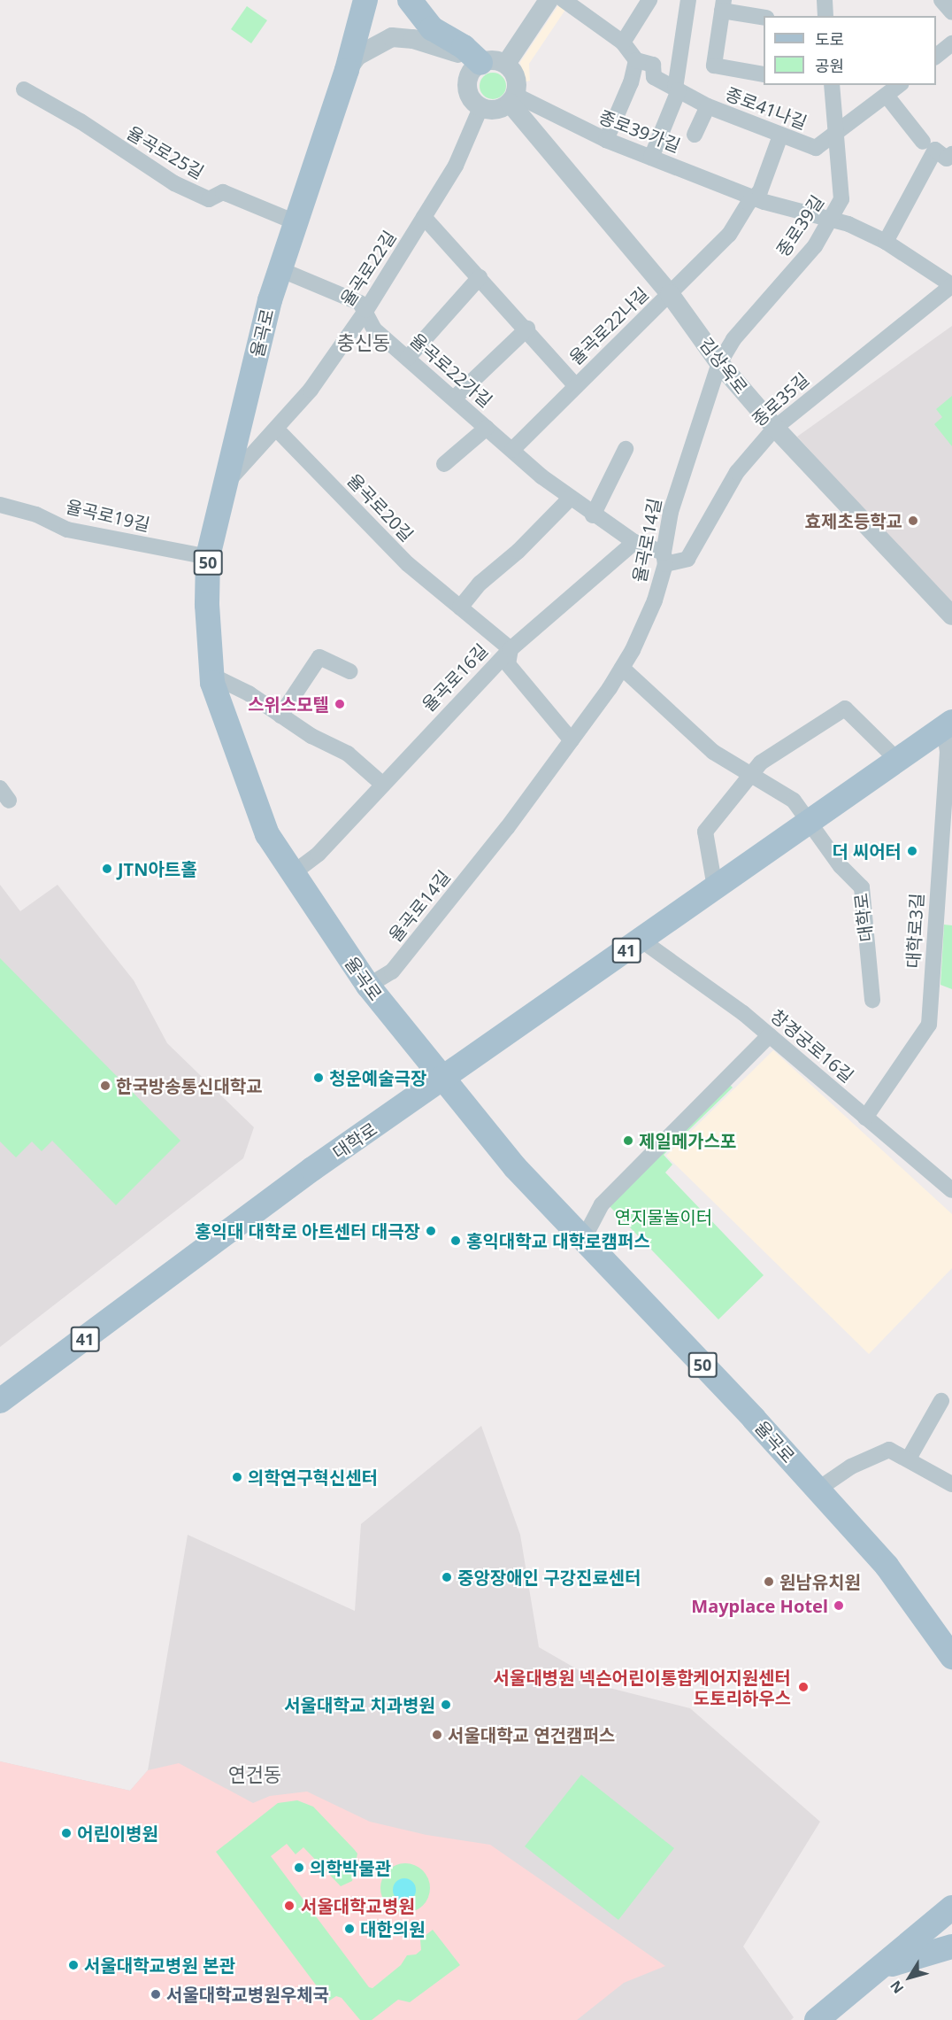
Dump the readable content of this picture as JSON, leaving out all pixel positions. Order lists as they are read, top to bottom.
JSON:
{
  "streets": {
    "main road": [
      "율곡로",
      "50",
      "대학로",
      "41"
    ],
    "street": [
      "종로41나길",
      "종로39가길",
      "율곡로25길",
      "종로39길",
      "율곡로22길",
      "율곡로22나길",
      "김상옥로",
      "율곡로22가길",
      "종로35길",
      "율곡로20길",
      "율곡로19길",
      "율곡로14길",
      "율곡로16길",
      "대학로3길",
      "창경궁로16길"
    ]
  },
  "crossings": [
    ["종로41나길", "종로39길"],
    ["종로39가길", "종로39길"],
    ["종로39가길", "율곡로22길"],
    ["종로39가길", "김상옥로"],
    ["종로39가길", "종로35길"],
    ["율곡로25길", "율곡로"],
    ["종로39길", "김상옥로"],
    ["종로39길", "종로35길"],
    ["종로39길", "율곡로14길"],
    ["율곡로22길", "율곡로22나길"],
    ["율곡로22길", "율곡로"],
    ["율곡로22길", "김상옥로"],
    ["율곡로22길", "율곡로22가길"],
    ["율곡로22길", "율곡로20길"],
    ["율곡로22나길", "김상옥로"],
    ["율곡로22나길", "율곡로22가길"],
    ["율곡로", "율곡로19길"],
    ["율곡로", "율곡로14길"],
    ["율곡로", "율곡로16길"],
    ["율곡로", "대학로"],
    ["김상옥로", "종로35길"],
    ["김상옥로", "율곡로14길"],
    ["율곡로22가길", "율곡로16길"],
    ["종로35길", "율곡로14길"],
    ["율곡로20길", "율곡로16길"],
    ["율곡로14길", "대학로"],
    ["대학로", "대학로3길"],
    ["대학로", "창경궁로16길"],
    ["대학로3길", "창경궁로16길"]
  ],
  "districts": ["충신동", "연건동"],
  "parks": ["연지물놀이터"],
  "places": [
    "효제초등학교",
    "스위스모텔",
    "더 씨어터",
    "JTN아트홀",
    "청운예술극장",
    "한국방송통신대학교",
    "제일메가스포",
    "홍익대 대학로 아트센터 대극장",
    "홍익대학교 대학로캠퍼스",
    "의학연구혁신센터",
    "중앙장애인 구강진료센터",
    "원남유치원",
    "Mayplace Hotel",
    "서울대병원 넥슨어린이통합케어지원센터 도토리하우스",
    "서울대학교 치과병원",
    "서울대학교 연건캠퍼스",
    "어린이병원",
    "의학박물관",
    "서울대학교병원",
    "대한의원",
    "서울대학교병원 본관",
    "서울대학교병원우체국"
  ],
  "legend": ["도로", "공원"],
  "north": "bottom left"
}
